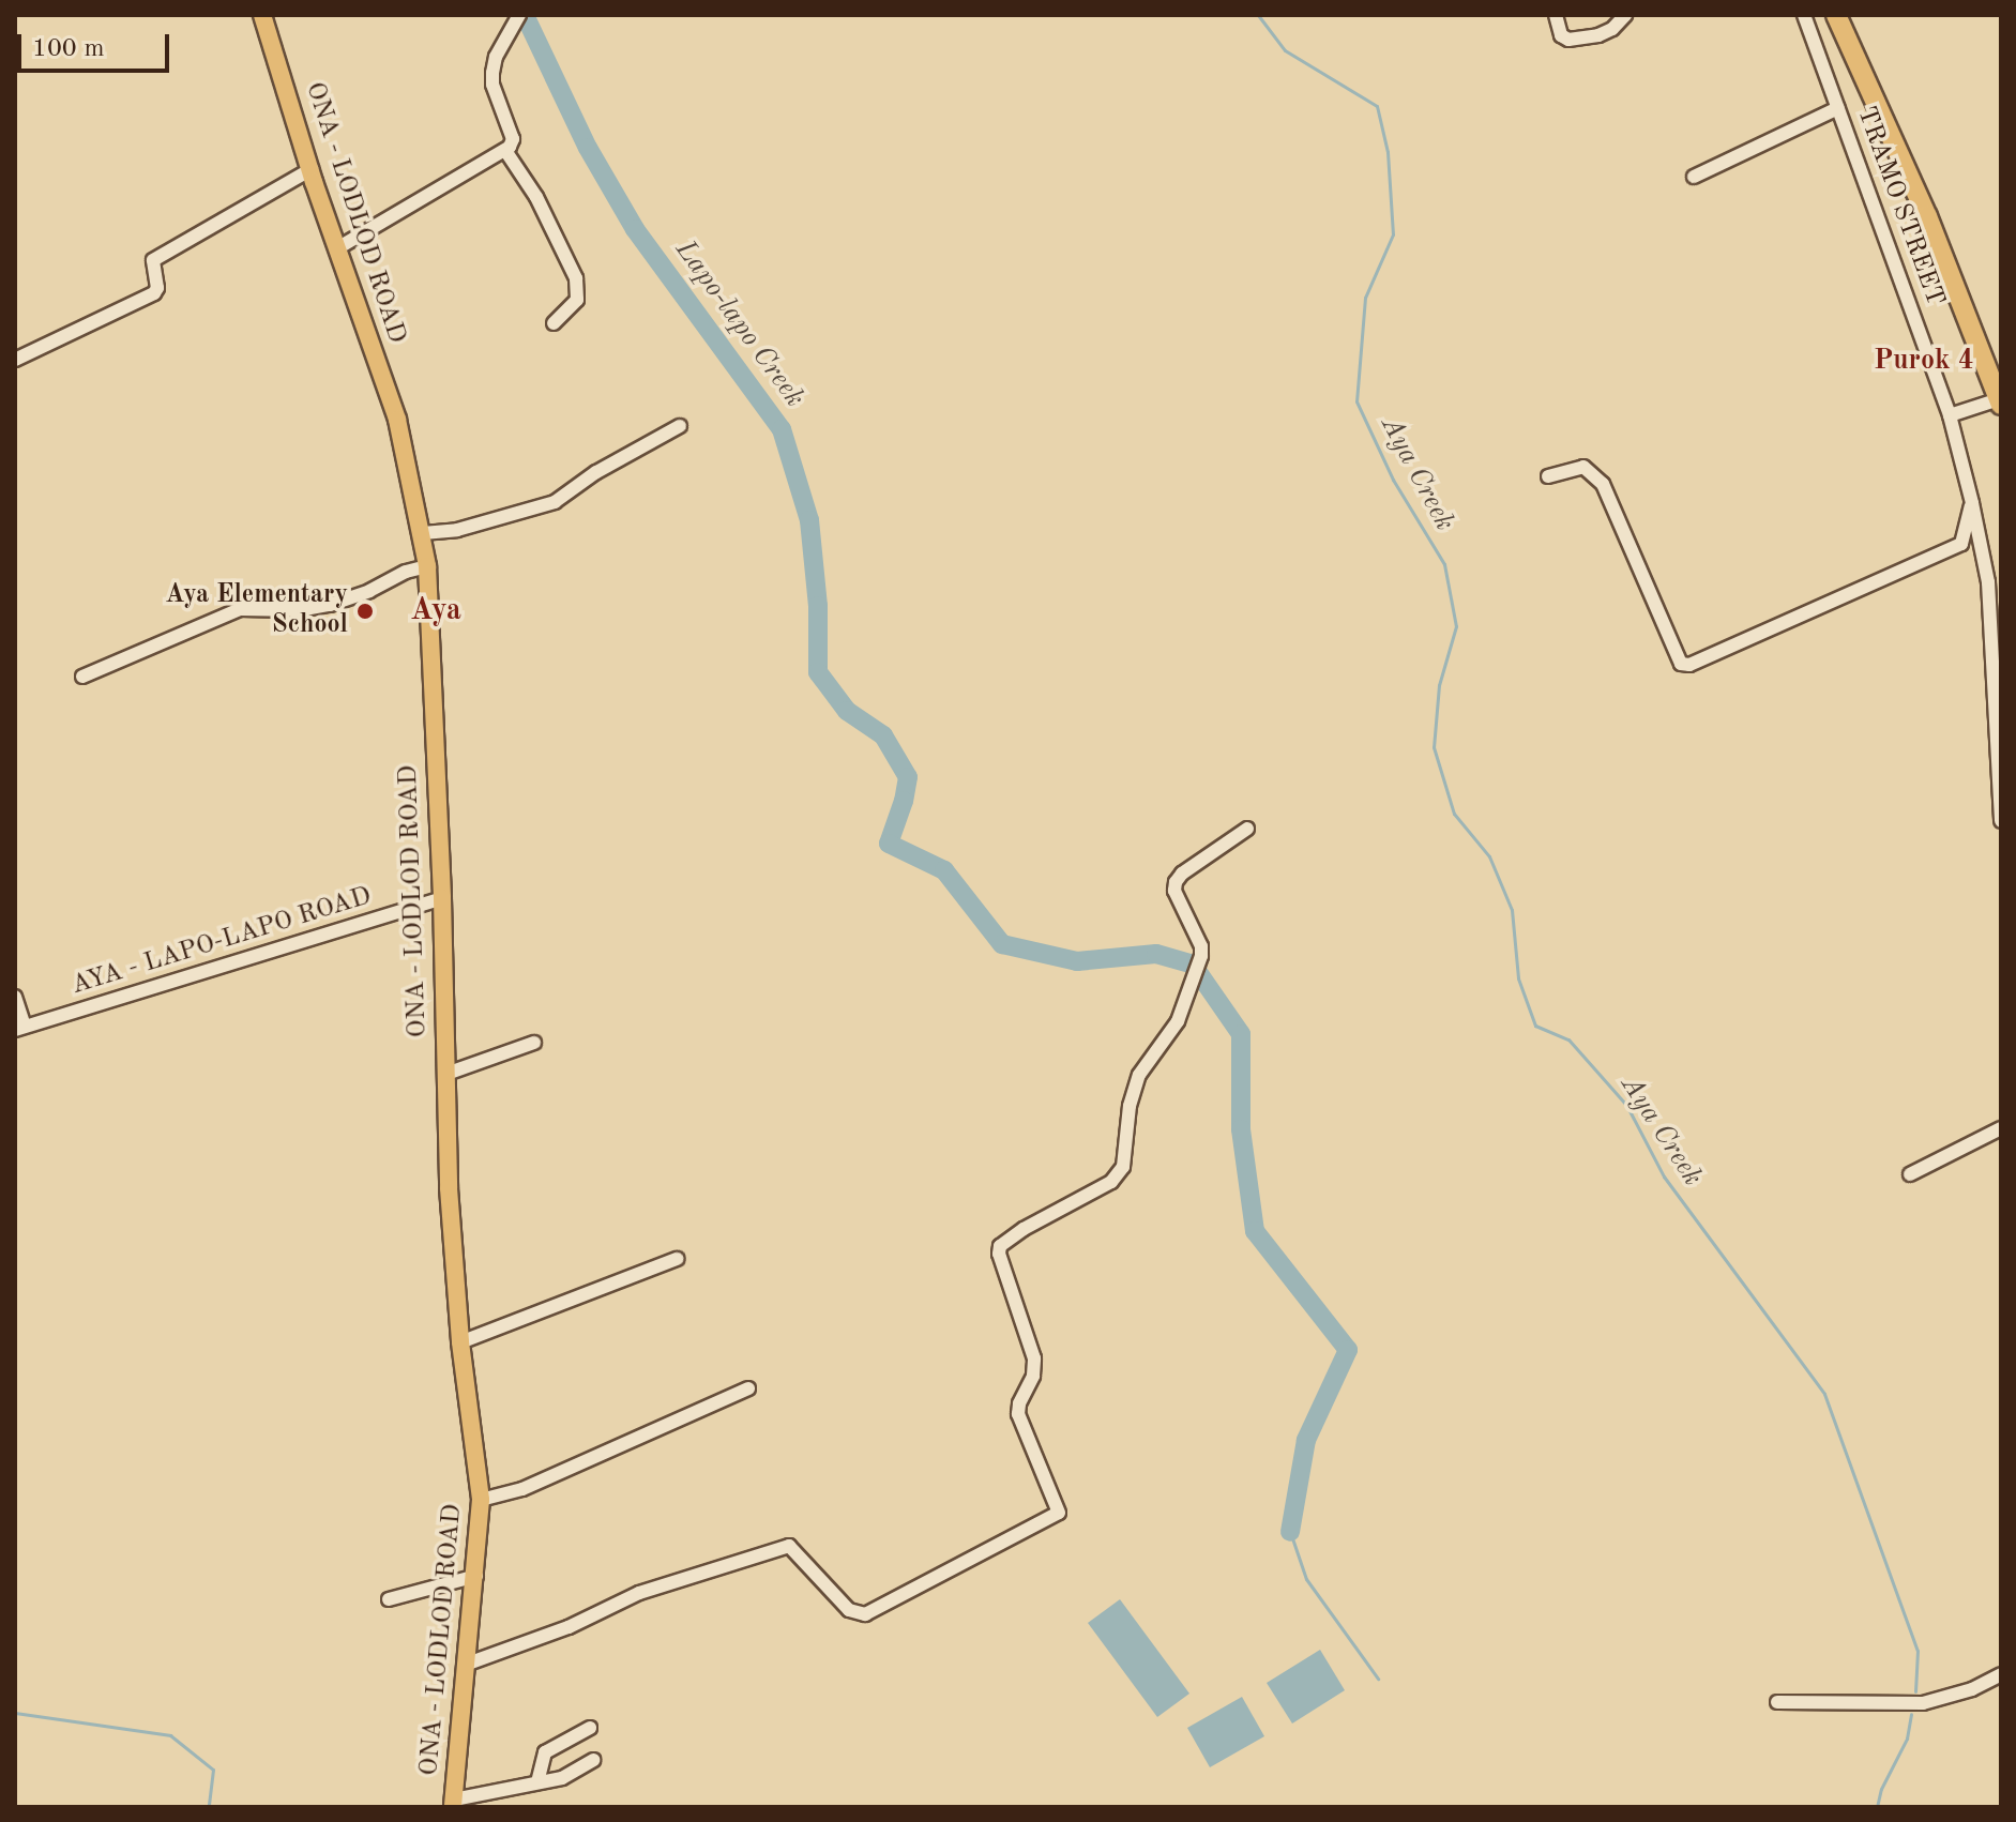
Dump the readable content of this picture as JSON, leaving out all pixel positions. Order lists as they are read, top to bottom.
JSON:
{
  "streets": {
    "main road": ["ONA - LODLOD ROAD"],
    "street": ["TRAMO STREET", "AYA - LAPO-LAPO ROAD"]
  },
  "crossings": [
    ["ONA - LODLOD ROAD", "AYA - LAPO-LAPO ROAD"]
  ],
  "districts": ["Purok 4", "Aya"],
  "water": ["Lapo-lapo Creek", "Aya Creek"],
  "places": ["Aya Elementary School"],
  "scale_bar": "100 m"
}
